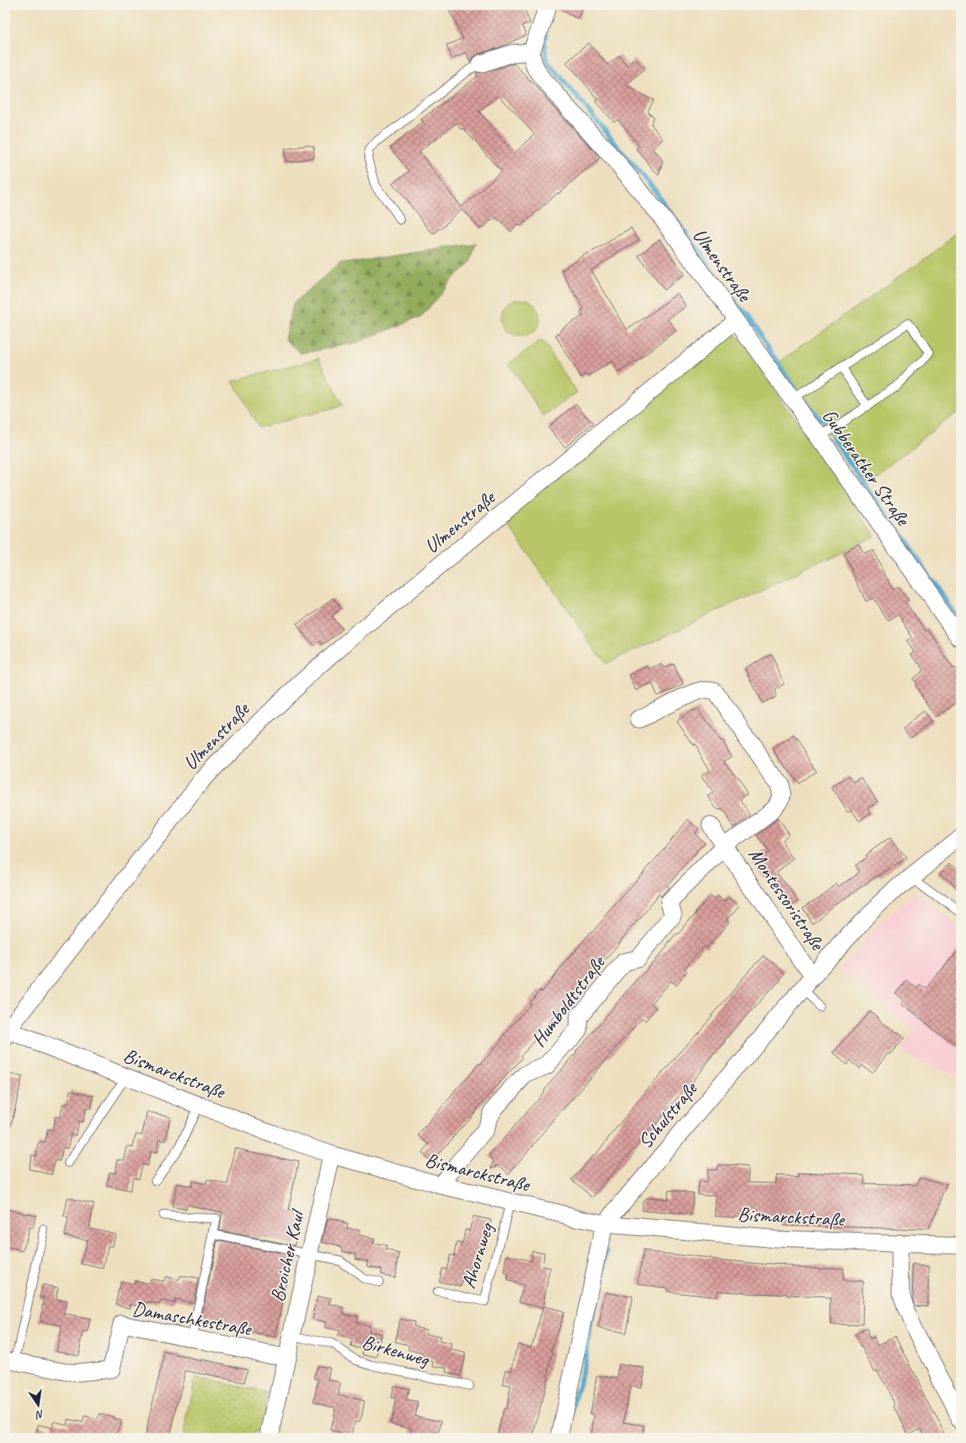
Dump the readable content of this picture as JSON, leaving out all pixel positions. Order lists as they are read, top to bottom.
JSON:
{
  "streets": {
    "street": [
      "Ulmenstraße",
      "Gubberather Straße",
      "Montessoristraße",
      "Humboldtstraße",
      "Bismarckstraße",
      "Schulstraße",
      "Broicher Kaul",
      "Damaschkestraße"
    ],
    "lane": ["Ahornweg", "Birkenweg"]
  },
  "crossings": [
    ["Ulmenstraße", "Gubberather Straße"],
    ["Ulmenstraße", "Bismarckstraße"],
    ["Montessoristraße", "Humboldtstraße"],
    ["Montessoristraße", "Schulstraße"],
    ["Humboldtstraße", "Bismarckstraße"],
    ["Bismarckstraße", "Schulstraße"],
    ["Bismarckstraße", "Ahornweg"],
    ["Bismarckstraße", "Broicher Kaul"],
    ["Broicher Kaul", "Damaschkestraße"],
    ["Broicher Kaul", "Birkenweg"]
  ],
  "north": "bottom"
}
